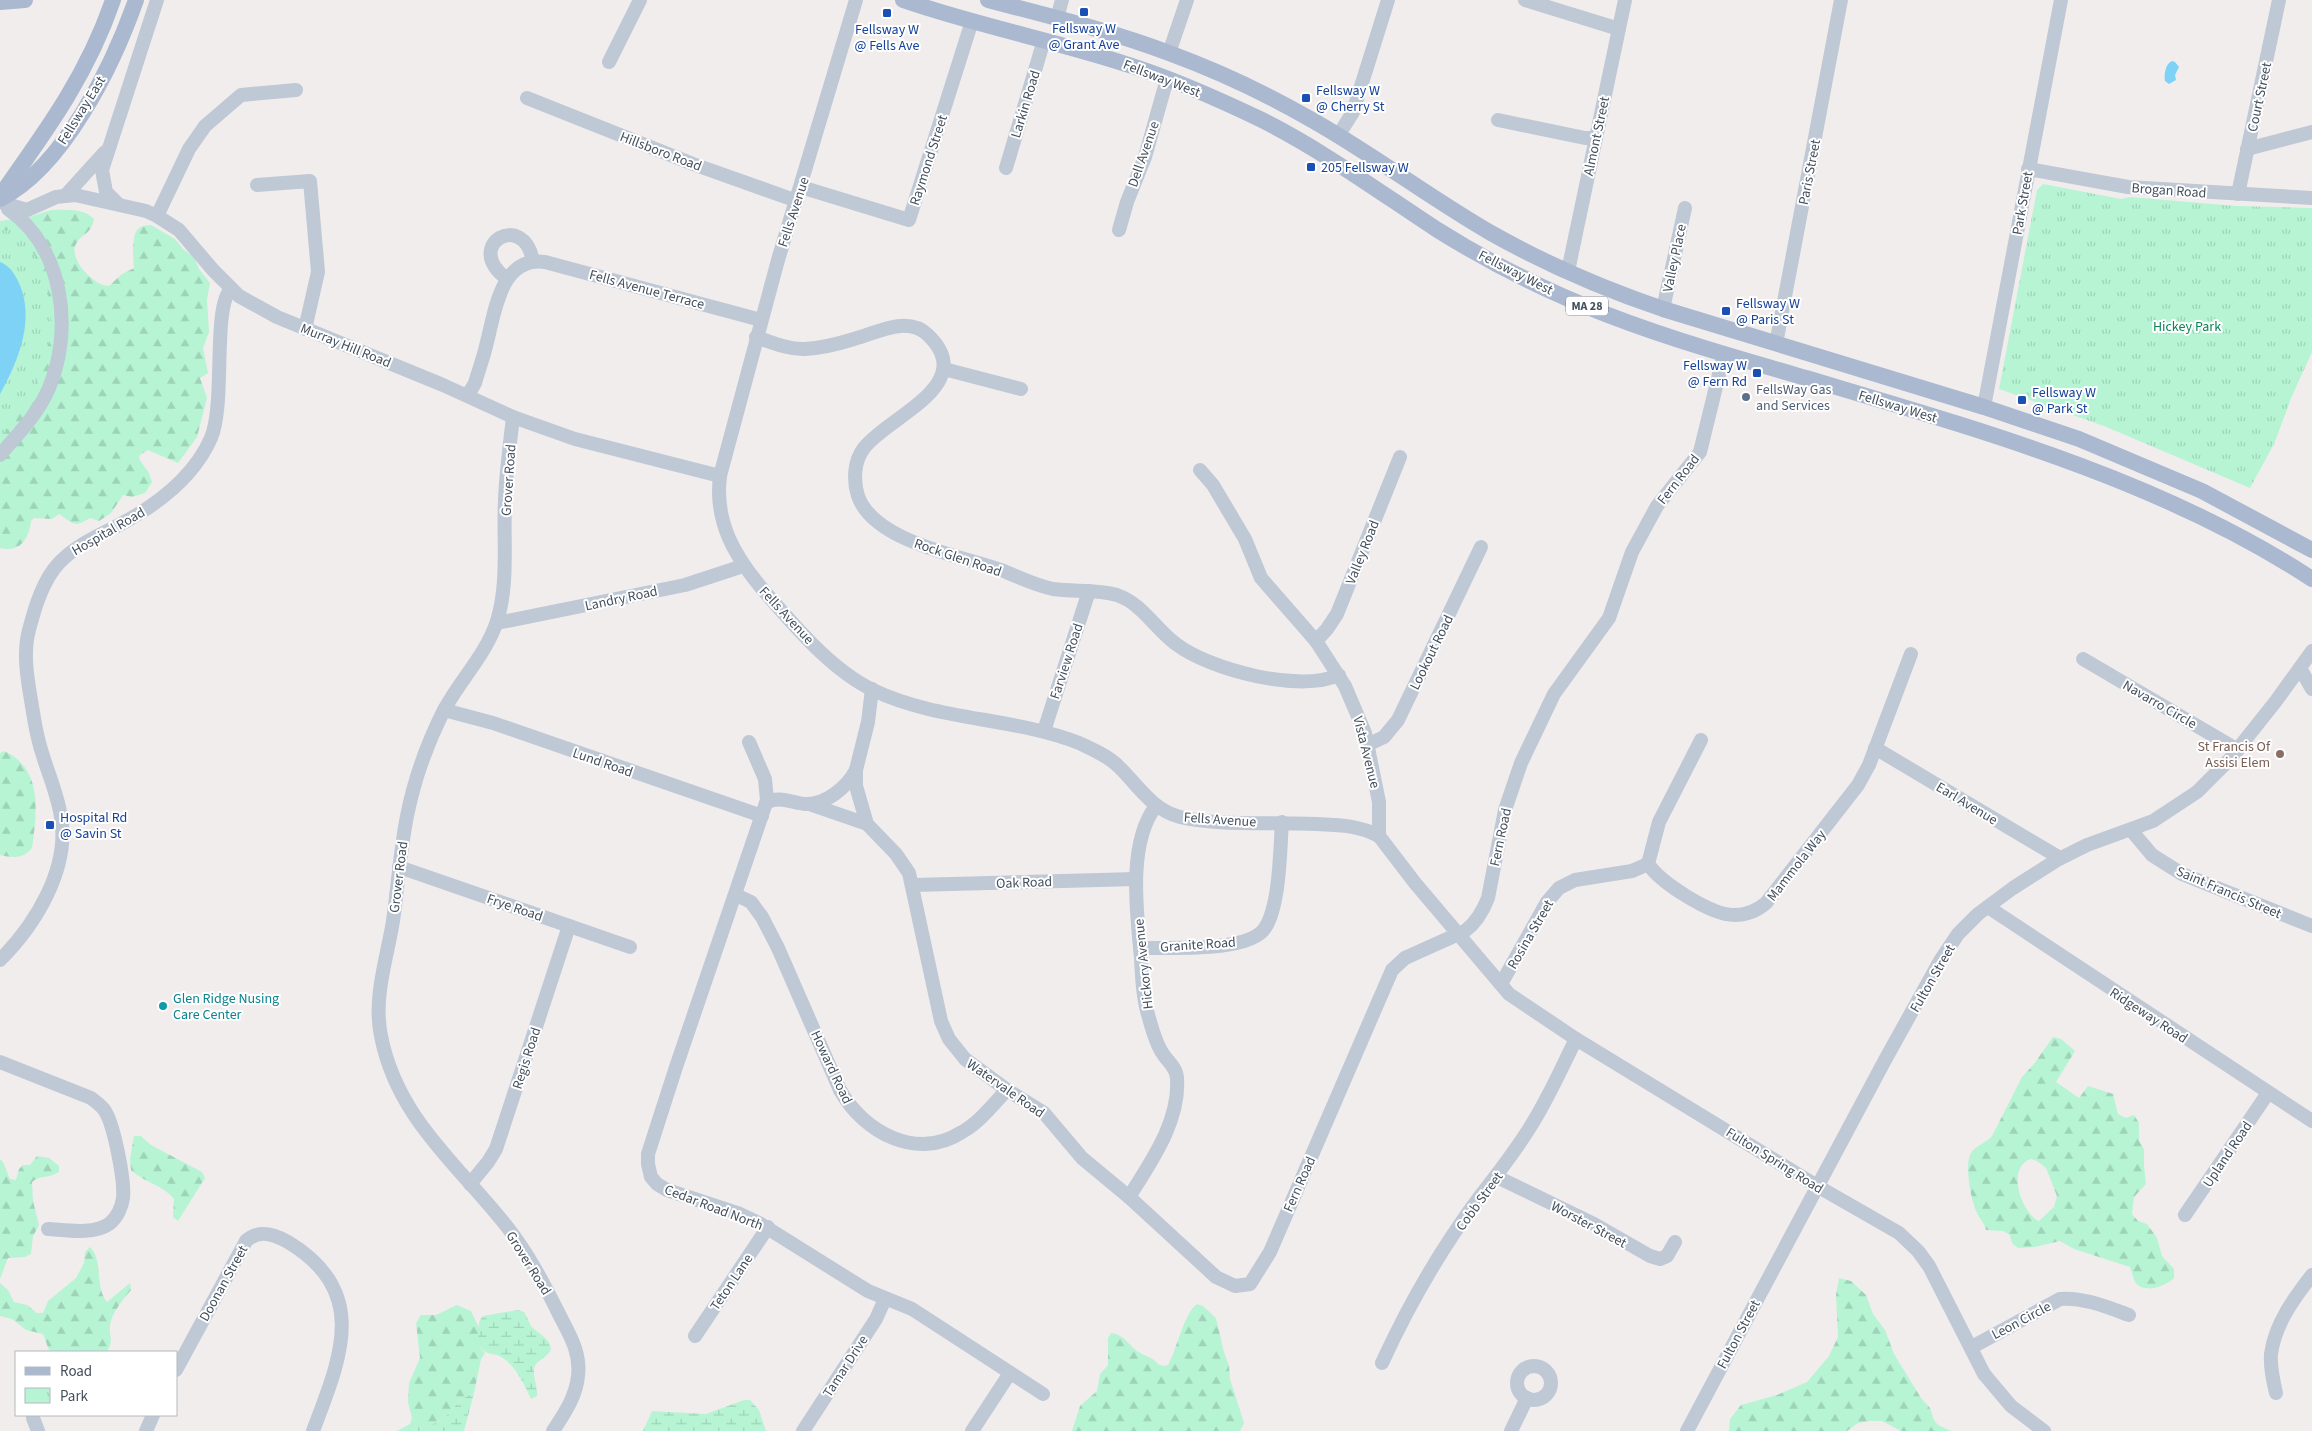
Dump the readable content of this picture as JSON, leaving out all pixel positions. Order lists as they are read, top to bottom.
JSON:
{
  "streets": {
    "main road": ["Fellsway West", "Fellsway East", "MA 28"],
    "street": [
      "Court Street",
      "Larkin Road",
      "Almont Street",
      "Hillsboro Road",
      "Dell Avenue",
      "Raymond Street",
      "Paris Street",
      "Brogan Road",
      "Park Street",
      "Fells Avenue",
      "Valley Place",
      "Fells Avenue Terrace",
      "Murray Hill Road",
      "Fern Road",
      "Grover Road",
      "Hospital Road",
      "Valley Road",
      "Rock Glen Road",
      "Landry Road",
      "Lookout Road",
      "Farview Road",
      "Navarro Circle",
      "Vista Avenue",
      "Lund Road",
      "Earl Avenue",
      "Mammola Way",
      "Oak Road",
      "Saint Francis Street",
      "Frye Road",
      "Rosina Street",
      "Granite Road",
      "Hickory Avenue",
      "Fulton Street",
      "Ridgeway Road",
      "Regis Road",
      "Howard Road",
      "Watervale Road",
      "Upland Road",
      "Fulton Spring Road",
      "Cobb Street",
      "Cedar Road North",
      "Worster Street",
      "Teton Lane",
      "Doonan Street",
      "Leon Circle",
      "Tamar Drive"
    ]
  },
  "crossings": [
    ["Fellsway West", "Larkin Road"],
    ["Fellsway West", "Almont Street"],
    ["Fellsway West", "Dell Avenue"],
    ["Fellsway West", "Raymond Street"],
    ["Fellsway West", "Paris Street"],
    ["Fellsway West", "Park Street"],
    ["Fellsway West", "Valley Place"],
    ["Fellsway West", "Fern Road"],
    ["Court Street", "Brogan Road"],
    ["Fellsway East", "Murray Hill Road"],
    ["Hillsboro Road", "Fells Avenue"],
    ["Raymond Street", "Fells Avenue"],
    ["Brogan Road", "Park Street"],
    ["Fells Avenue", "Fells Avenue Terrace"],
    ["Fells Avenue", "Murray Hill Road"],
    ["Fells Avenue", "Landry Road"],
    ["Fells Avenue", "Farview Road"],
    ["Fells Avenue", "Vista Avenue"],
    ["Fells Avenue", "Granite Road"],
    ["Fells Avenue", "Hickory Avenue"],
    ["Fells Avenue", "Watervale Road"],
    ["Murray Hill Road", "Grover Road"],
    ["Murray Hill Road", "Hospital Road"],
    ["Fern Road", "Watervale Road"],
    ["Fern Road", "Fulton Spring Road"],
    ["Grover Road", "Landry Road"],
    ["Grover Road", "Lund Road"],
    ["Grover Road", "Frye Road"],
    ["Grover Road", "Regis Road"],
    ["Valley Road", "Vista Avenue"],
    ["Rock Glen Road", "Farview Road"],
    ["Rock Glen Road", "Vista Avenue"],
    ["Lookout Road", "Vista Avenue"],
    ["Navarro Circle", "Fulton Street"],
    ["Lund Road", "Watervale Road"],
    ["Lund Road", "Cedar Road North"],
    ["Earl Avenue", "Mammola Way"],
    ["Earl Avenue", "Fulton Street"],
    ["Mammola Way", "Rosina Street"],
    ["Oak Road", "Hickory Avenue"],
    ["Oak Road", "Watervale Road"],
    ["Saint Francis Street", "Fulton Street"],
    ["Frye Road", "Regis Road"],
    ["Rosina Street", "Fulton Spring Road"],
    ["Granite Road", "Hickory Avenue"],
    ["Hickory Avenue", "Watervale Road"],
    ["Fulton Street", "Ridgeway Road"],
    ["Fulton Street", "Fulton Spring Road"],
    ["Ridgeway Road", "Upland Road"],
    ["Howard Road", "Watervale Road"],
    ["Howard Road", "Cedar Road North"],
    ["Fulton Spring Road", "Cobb Street"],
    ["Fulton Spring Road", "Leon Circle"],
    ["Cobb Street", "Worster Street"],
    ["Cedar Road North", "Teton Lane"],
    ["Cedar Road North", "Tamar Drive"]
  ],
  "parks": ["Hickey Park"],
  "places": {
    "transit": [
      "Fellsway W @ Grant Ave",
      "Fellsway W @ Fells Ave",
      "Fellsway W @ Cherry St",
      "205 Fellsway W",
      "Fellsway W @ Paris St",
      "Fellsway W @ Fern Rd",
      "Fellsway W @ Park St",
      "Hospital Rd @ Savin St"
    ],
    "other": ["FellsWay Gas and Services", "St Francis Of Assisi Elem", "Glen Ridge Nusing Care Center"]
  },
  "legend": ["Road", "Park"]
}
